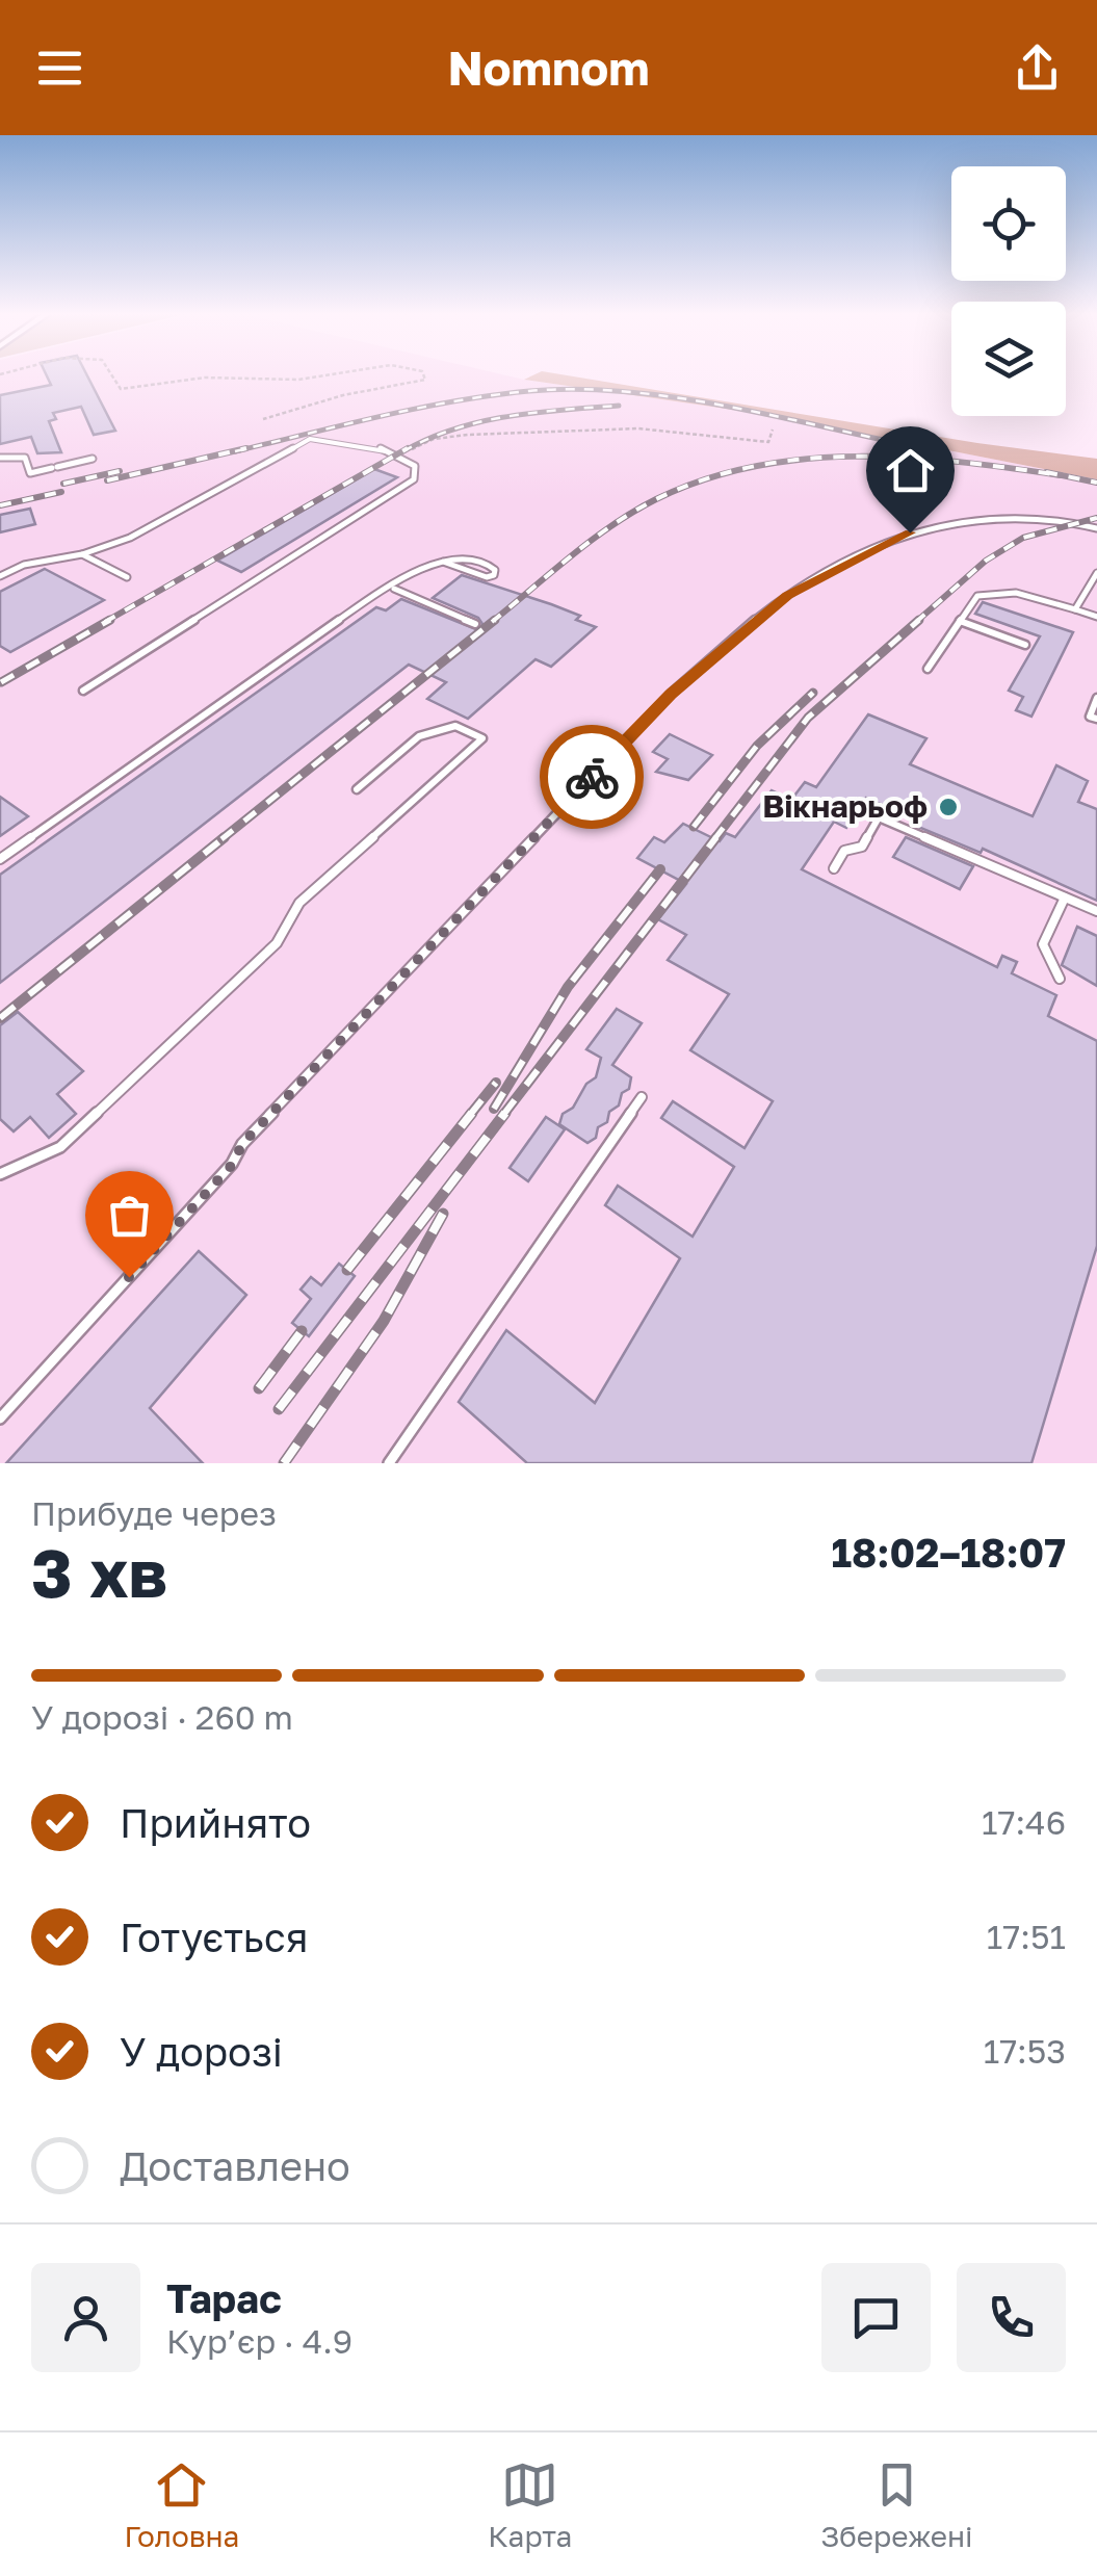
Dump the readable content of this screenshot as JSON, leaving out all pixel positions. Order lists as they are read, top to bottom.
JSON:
{
  "places": ["Вікнарьоф"],
  "page": {
    "header": "Nomnom",
    "heading": ["3 хв", "Прибуде через", "18:02–18:07"],
    "panel": ["Тарас", "Кур’єр · 4.9"],
    "bar": "У дорозі · 260 m",
    "list": [
      ["Прийнято", "17:46"],
      ["Готується", "17:51"],
      ["У дорозі", "17:53"],
      "Доставлено"
    ],
    "tabs": ["Головна", "Карта", "Збережені"]
  }
}
